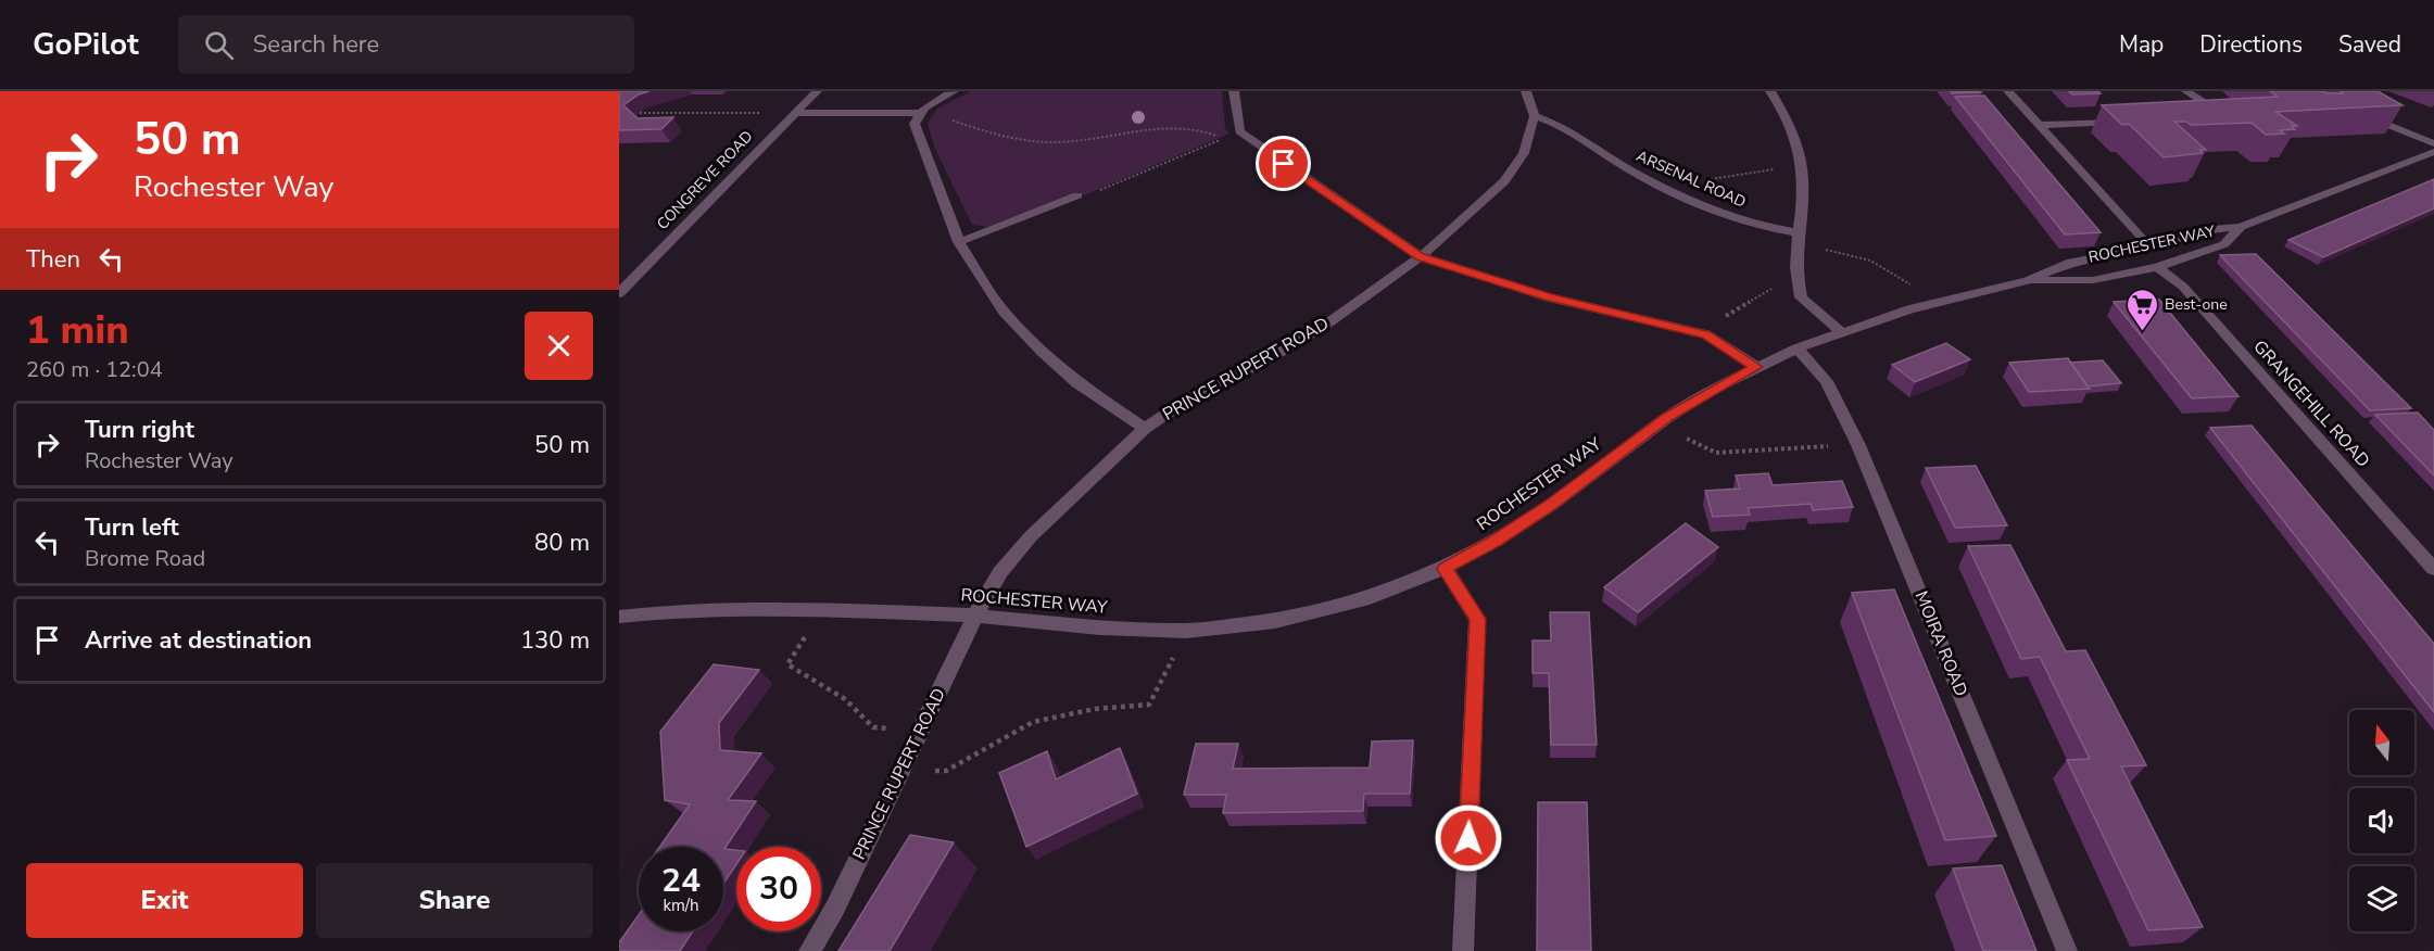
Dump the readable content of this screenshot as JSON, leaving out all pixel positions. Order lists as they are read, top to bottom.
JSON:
{
  "streets": {
    "street": [
      "ARSENAL ROAD",
      "CONGREVE ROAD",
      "ROCHESTER WAY",
      "PRINCE RUPERT ROAD",
      "GRANGEHILL ROAD",
      "MOIRA ROAD"
    ]
  },
  "crossings": [
    ["ARSENAL ROAD", "PRINCE RUPERT ROAD"],
    ["ROCHESTER WAY", "PRINCE RUPERT ROAD"],
    ["ROCHESTER WAY", "GRANGEHILL ROAD"],
    ["ROCHESTER WAY", "MOIRA ROAD"]
  ],
  "places": {
    "supermarket": ["Best-one"]
  },
  "north": "top",
  "page": {
    "header": "GoPilot",
    "search": "Search here",
    "nav": ["Map", "Directions", "Saved"],
    "turn": ["50 m", "Rochester Way"],
    "then": "Then",
    "heading": ["1 min", "260 m · 12:04"],
    "list": [
      {
        "name": "Turn right",
        "note": "Rochester Way",
        "value": "50 m"
      },
      {
        "name": "Turn left",
        "note": "Brome Road",
        "value": "80 m"
      },
      {
        "name": "Arrive at destination",
        "value": "130 m"
      }
    ],
    "speed": "24 km/h",
    "limit": "30",
    "buttons": ["Exit", "Share"]
  }
}
